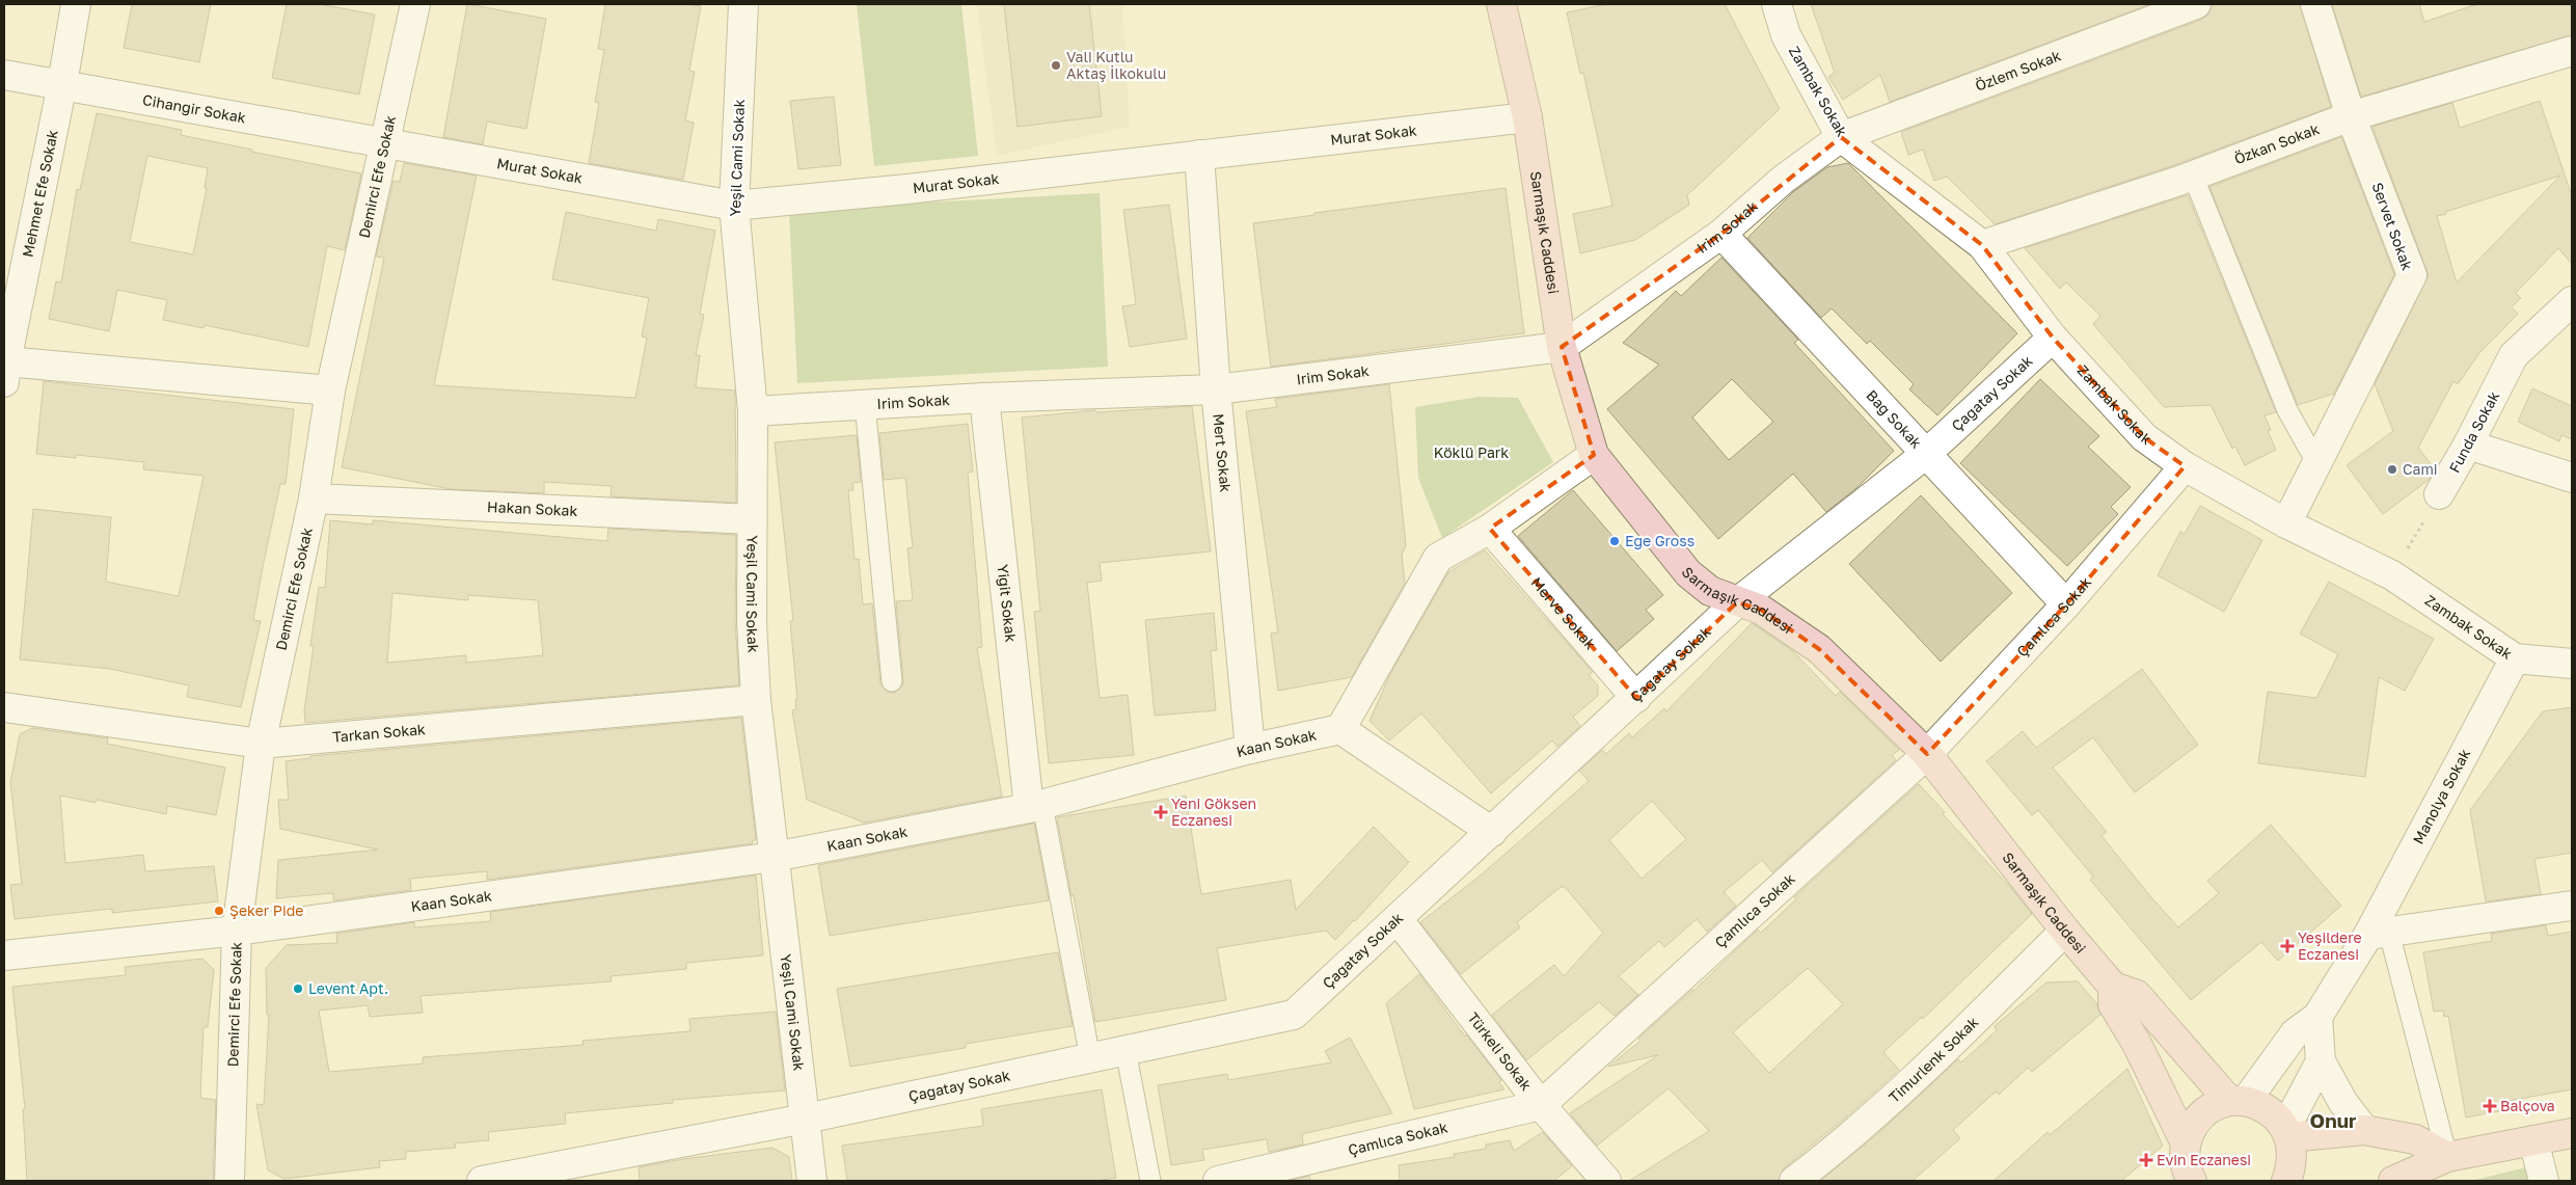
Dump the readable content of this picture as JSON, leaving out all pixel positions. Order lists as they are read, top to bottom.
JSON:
{
  "streets": {
    "main road": ["Sarmaşık Caddesi"],
    "street": [
      "Özlem Sokak",
      "Zambak Sokak",
      "Cihangir Sokak",
      "Murat Sokak",
      "Özkan Sokak",
      "Yeşil Cami Sokak",
      "Demirci Efe Sokak",
      "Mehmet Efe Sokak",
      "Irim Sokak",
      "Servet Sokak",
      "Çağatay Sokak",
      "Bağ Sokak",
      "Funda Sokak",
      "Mert Sokak",
      "Hakan Sokak",
      "Yiğit Sokak",
      "Merve Sokak",
      "Çamlıca Sokak",
      "Tarkan Sokak",
      "Kaan Sokak",
      "Manolya Sokak",
      "Türkeli Sokak",
      "Timurlenk Sokak"
    ]
  },
  "crossings": [
    ["Özlem Sokak", "Zambak Sokak"],
    ["Özlem Sokak", "Irim Sokak"],
    ["Zambak Sokak", "Özkan Sokak"],
    ["Zambak Sokak", "Irim Sokak"],
    ["Zambak Sokak", "Servet Sokak"],
    ["Zambak Sokak", "Çağatay Sokak"],
    ["Zambak Sokak", "Çamlıca Sokak"],
    ["Zambak Sokak", "Manolya Sokak"],
    ["Cihangir Sokak", "Murat Sokak"],
    ["Cihangir Sokak", "Demirci Efe Sokak"],
    ["Cihangir Sokak", "Mehmet Efe Sokak"],
    ["Murat Sokak", "Yeşil Cami Sokak"],
    ["Murat Sokak", "Demirci Efe Sokak"],
    ["Murat Sokak", "Sarmaşık Caddesi"],
    ["Murat Sokak", "Mert Sokak"],
    ["Özkan Sokak", "Servet Sokak"],
    ["Yeşil Cami Sokak", "Irim Sokak"],
    ["Yeşil Cami Sokak", "Çağatay Sokak"],
    ["Yeşil Cami Sokak", "Hakan Sokak"],
    ["Yeşil Cami Sokak", "Tarkan Sokak"],
    ["Yeşil Cami Sokak", "Kaan Sokak"],
    ["Demirci Efe Sokak", "Hakan Sokak"],
    ["Demirci Efe Sokak", "Tarkan Sokak"],
    ["Demirci Efe Sokak", "Kaan Sokak"],
    ["Irim Sokak", "Sarmaşık Caddesi"],
    ["Irim Sokak", "Bağ Sokak"],
    ["Irim Sokak", "Mert Sokak"],
    ["Irim Sokak", "Yiğit Sokak"],
    ["Sarmaşık Caddesi", "Çağatay Sokak"],
    ["Sarmaşık Caddesi", "Çamlıca Sokak"],
    ["Sarmaşık Caddesi", "Manolya Sokak"],
    ["Sarmaşık Caddesi", "Timurlenk Sokak"],
    ["Çağatay Sokak", "Bağ Sokak"],
    ["Çağatay Sokak", "Merve Sokak"],
    ["Çağatay Sokak", "Türkeli Sokak"],
    ["Bağ Sokak", "Çamlıca Sokak"],
    ["Mert Sokak", "Kaan Sokak"],
    ["Yiğit Sokak", "Kaan Sokak"],
    ["Çamlıca Sokak", "Türkeli Sokak"]
  ],
  "districts": ["Onur"],
  "parks": ["Köklü Park"],
  "places": {
    "other": [
      "Vali Kutlu Aktaş İlkokulu",
      "Cami",
      "Ege Gross",
      "Şeker Pide",
      "Levent Apt."
    ],
    "health": [
      "Yeni Göksen Eczanesi",
      "Yeşildere Eczanesi",
      "Balçova",
      "Evin Eczanesi"
    ]
  }
}
